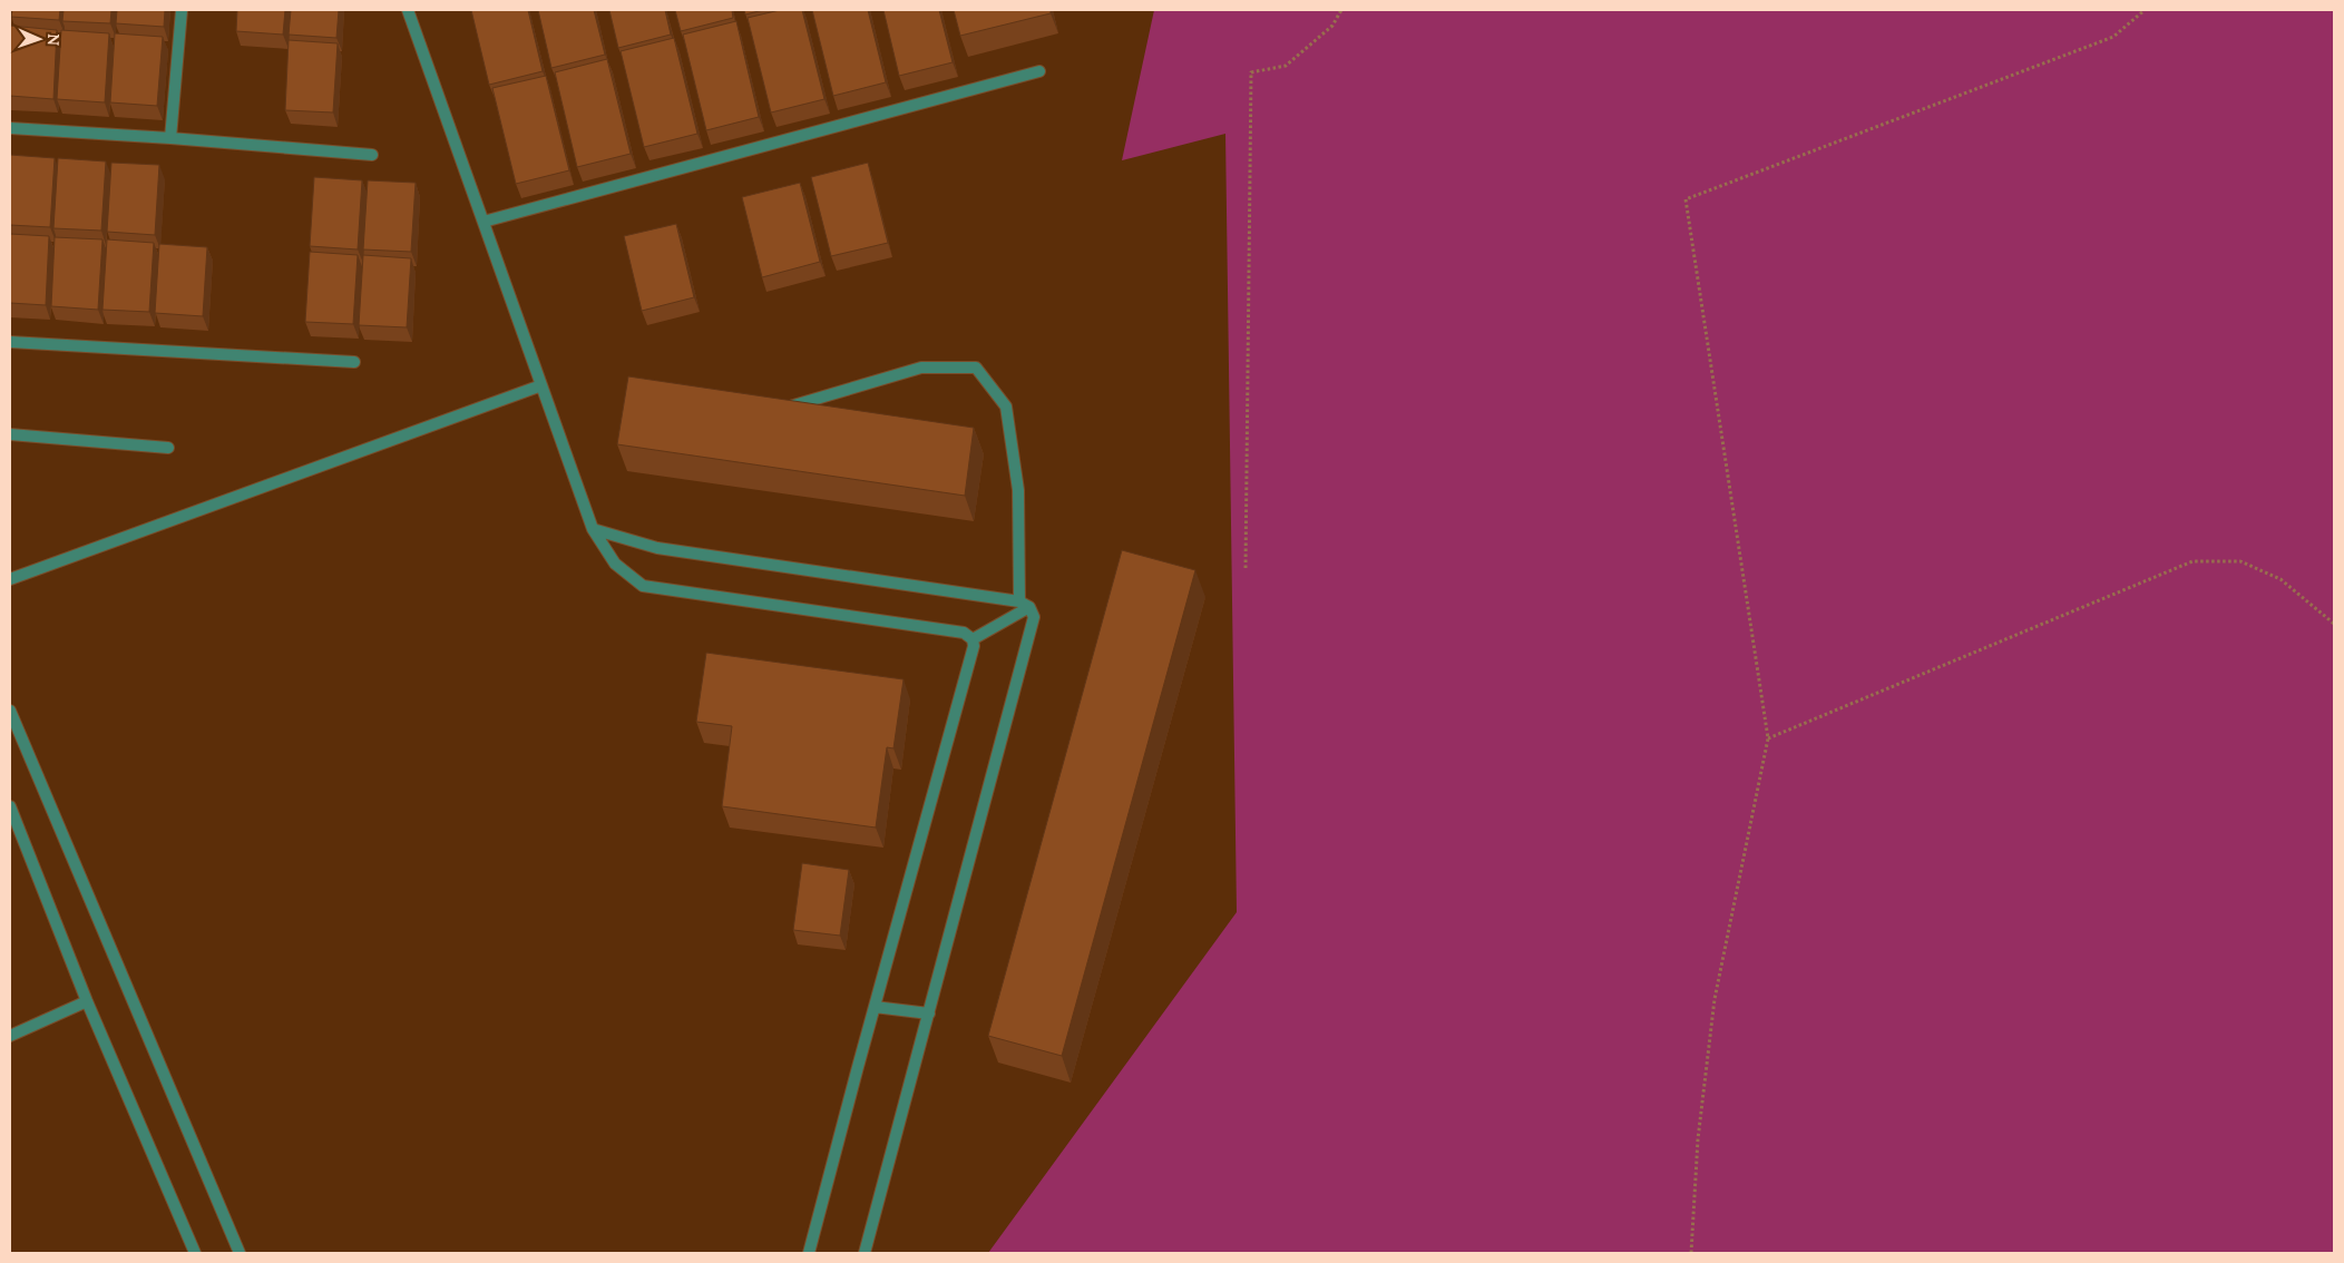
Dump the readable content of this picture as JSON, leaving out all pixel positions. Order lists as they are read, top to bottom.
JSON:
{
  "north": "right"
}
